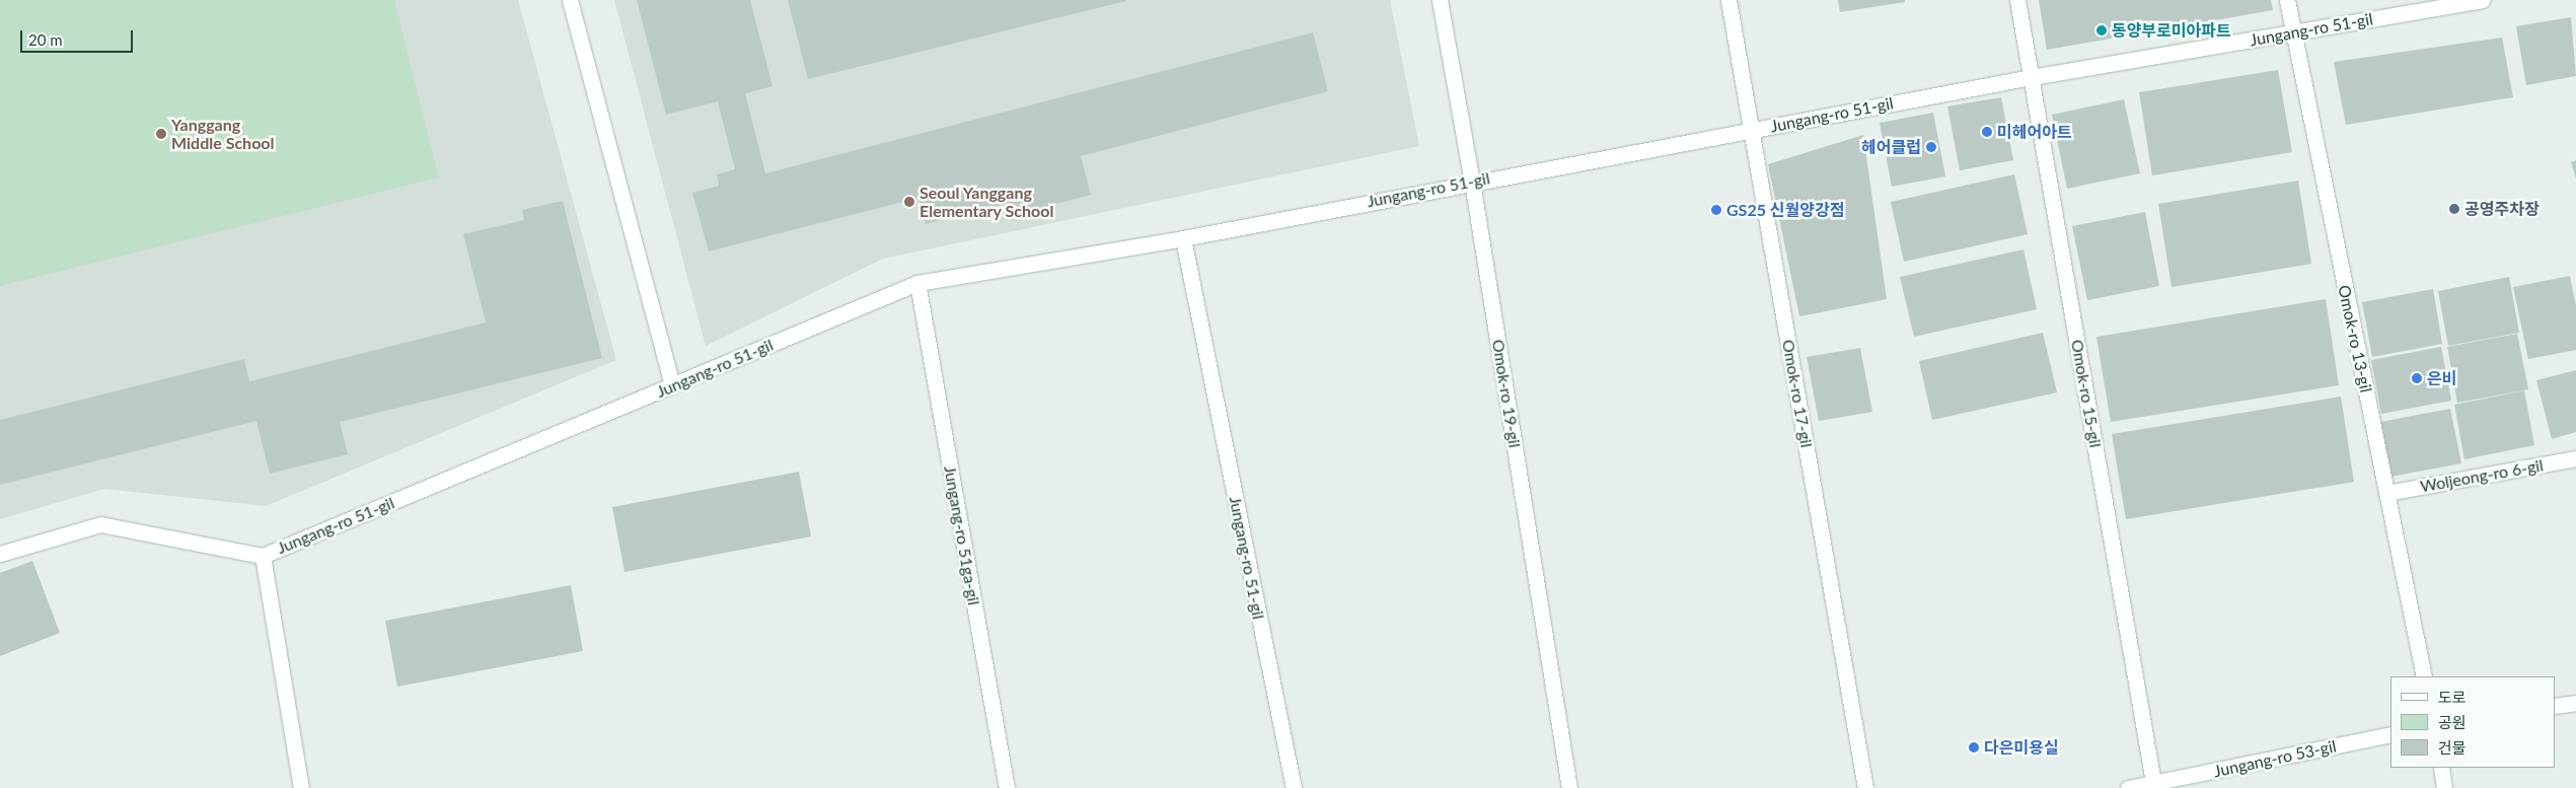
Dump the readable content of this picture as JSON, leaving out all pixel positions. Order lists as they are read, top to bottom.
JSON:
{
  "streets": {
    "street": [
      "Jungang-ro 51-gil",
      "Omok-ro 13-gil",
      "Omok-ro 19-gil",
      "Omok-ro 17-gil",
      "Omok-ro 15-gil",
      "Woljeong-ro 6-gil",
      "Jungang-ro 51ga-gil",
      "Jungang-ro 53-gil"
    ]
  },
  "crossings": [
    ["Jungang-ro 51-gil", "Omok-ro 13-gil"],
    ["Jungang-ro 51-gil", "Omok-ro 19-gil"],
    ["Jungang-ro 51-gil", "Omok-ro 17-gil"],
    ["Jungang-ro 51-gil", "Omok-ro 15-gil"],
    ["Jungang-ro 51-gil", "Jungang-ro 51ga-gil"],
    ["Omok-ro 13-gil", "Woljeong-ro 6-gil"],
    ["Omok-ro 15-gil", "Jungang-ro 53-gil"]
  ],
  "places": [
    "동양부로미아파트",
    "미헤어아트",
    "Yanggang Middle School",
    "헤어클럽",
    "Seoul Yanggang Elementary School",
    "공영주차장",
    "GS25 신월양강점",
    "은비",
    "다은미용실"
  ],
  "legend": ["도로", "공원", "건물"],
  "scale_bar": "20 m"
}
